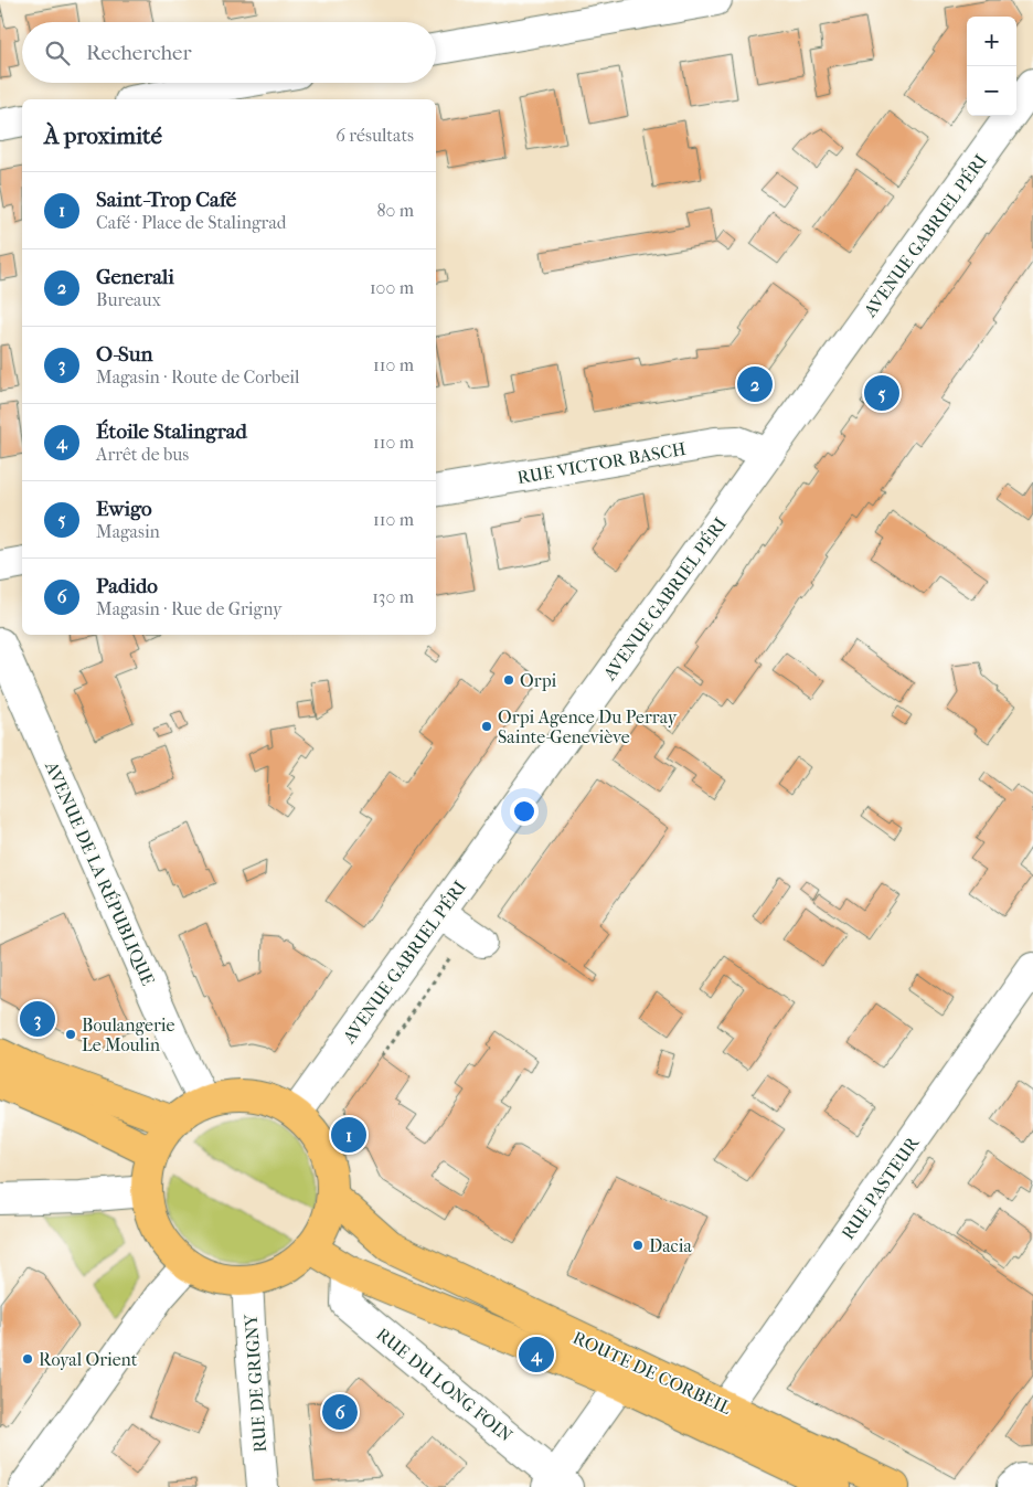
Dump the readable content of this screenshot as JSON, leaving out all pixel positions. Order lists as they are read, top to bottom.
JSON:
{
  "streets": {
    "main road": ["ROUTE DE CORBEIL"],
    "street": [
      "AVENUE GABRIEL PÉRI",
      "RUE VICTOR BASCH",
      "AVENUE DE LA RÉPUBLIQUE",
      "RUE PASTEUR",
      "RUE DE GRIGNY",
      "RUE DU LONG FOIN"
    ]
  },
  "crossings": [
    ["AVENUE GABRIEL PÉRI", "RUE VICTOR BASCH"],
    ["AVENUE GABRIEL PÉRI", "AVENUE DE LA RÉPUBLIQUE"],
    ["AVENUE GABRIEL PÉRI", "ROUTE DE CORBEIL"],
    ["AVENUE GABRIEL PÉRI", "RUE DE GRIGNY"],
    ["AVENUE DE LA RÉPUBLIQUE", "ROUTE DE CORBEIL"],
    ["AVENUE DE LA RÉPUBLIQUE", "RUE DE GRIGNY"],
    ["RUE PASTEUR", "ROUTE DE CORBEIL"],
    ["ROUTE DE CORBEIL", "RUE DE GRIGNY"],
    ["ROUTE DE CORBEIL", "RUE DU LONG FOIN"]
  ],
  "places": [
    "Orpi",
    "Orpi Agence Du Perray Sainte-Geneviève",
    "Boulangerie Le Moulin",
    "Dacia",
    "Royal Orient"
  ],
  "page": {
    "map_buttons": ["+", "−"],
    "search": "Rechercher",
    "heading": ["À proximité", "6 résultats"],
    "list": [
      {
        "mark": "1",
        "name": "Saint-Trop Café",
        "note": "Café · Place de Stalingrad",
        "value": "80 m"
      },
      {
        "mark": "2",
        "name": "Generali",
        "note": "Bureaux",
        "value": "100 m"
      },
      {
        "mark": "3",
        "name": "O-Sun",
        "note": "Magasin · Route de Corbeil",
        "value": "110 m"
      },
      {
        "mark": "4",
        "name": "Étoile Stalingrad",
        "note": "Arrêt de bus",
        "value": "110 m"
      },
      {
        "mark": "5",
        "name": "Ewigo",
        "note": "Magasin",
        "value": "110 m"
      },
      {
        "mark": "6",
        "name": "Padido",
        "note": "Magasin · Rue de Grigny",
        "value": "130 m"
      }
    ],
    "pins": [
      "2",
      "5",
      "3",
      "1",
      "4",
      "6"
    ]
  }
}
